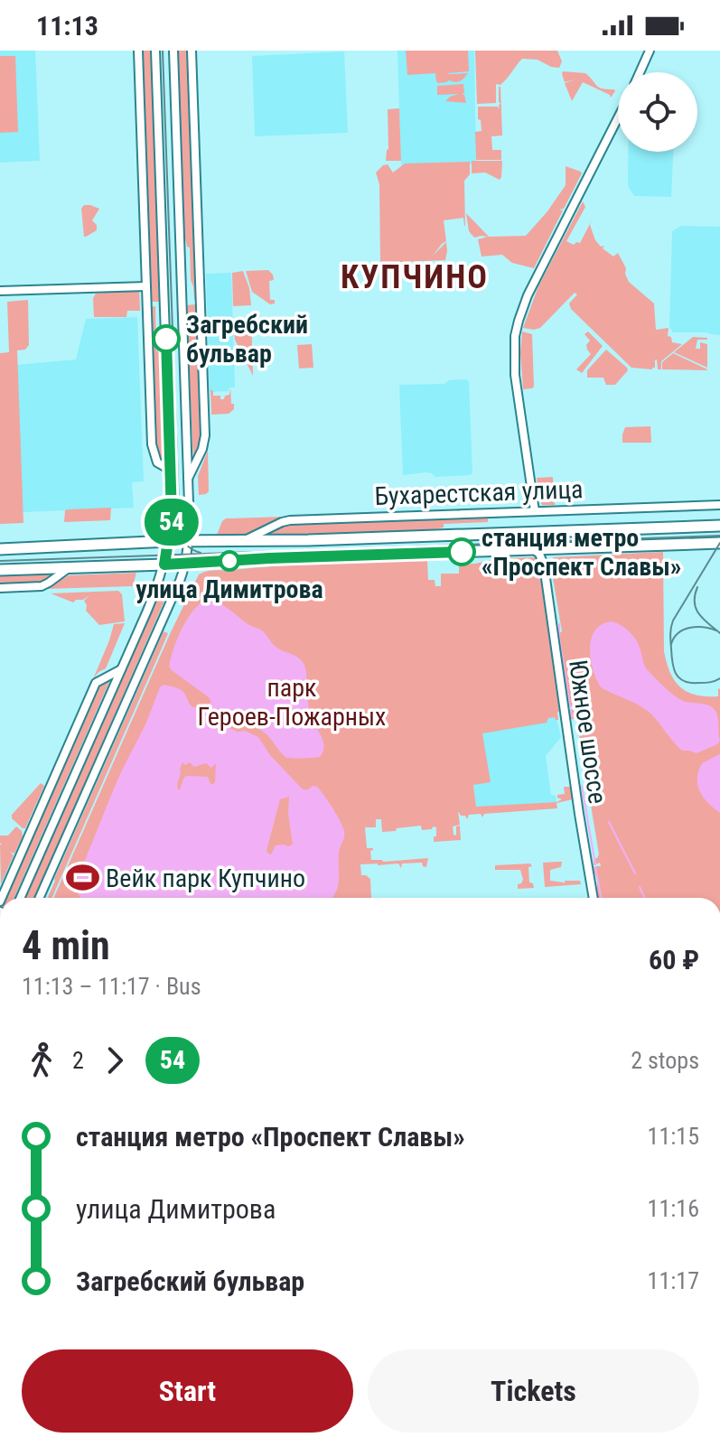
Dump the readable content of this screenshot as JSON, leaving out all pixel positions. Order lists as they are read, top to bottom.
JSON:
{
  "streets": {
    "main road": ["Бухарестская улица"],
    "street": ["Южное шоссе"]
  },
  "districts": ["КУПЧИНО"],
  "parks": ["парк Героев-Пожарных"],
  "places": {
    "other": ["Загребский бульвар", "станция метро «Проспект Славы»", "улица Димитрова"],
    "sports": ["Вейк парк Купчино"]
  },
  "lines": ["bus line 54"],
  "page": {
    "status": "11:13",
    "on_map": "54",
    "heading": ["4 min", "11:13 – 11:17 · Bus", "60 ₽"],
    "legs": ["2", "54", "2 stops"],
    "list": [
      {
        "name": "станция метро «Проспект Славы»",
        "value": "11:15"
      },
      {
        "name": "улица Димитрова",
        "value": "11:16"
      },
      {
        "name": "Загребский бульвар",
        "value": "11:17"
      }
    ],
    "buttons": ["Start", "Tickets"]
  }
}
